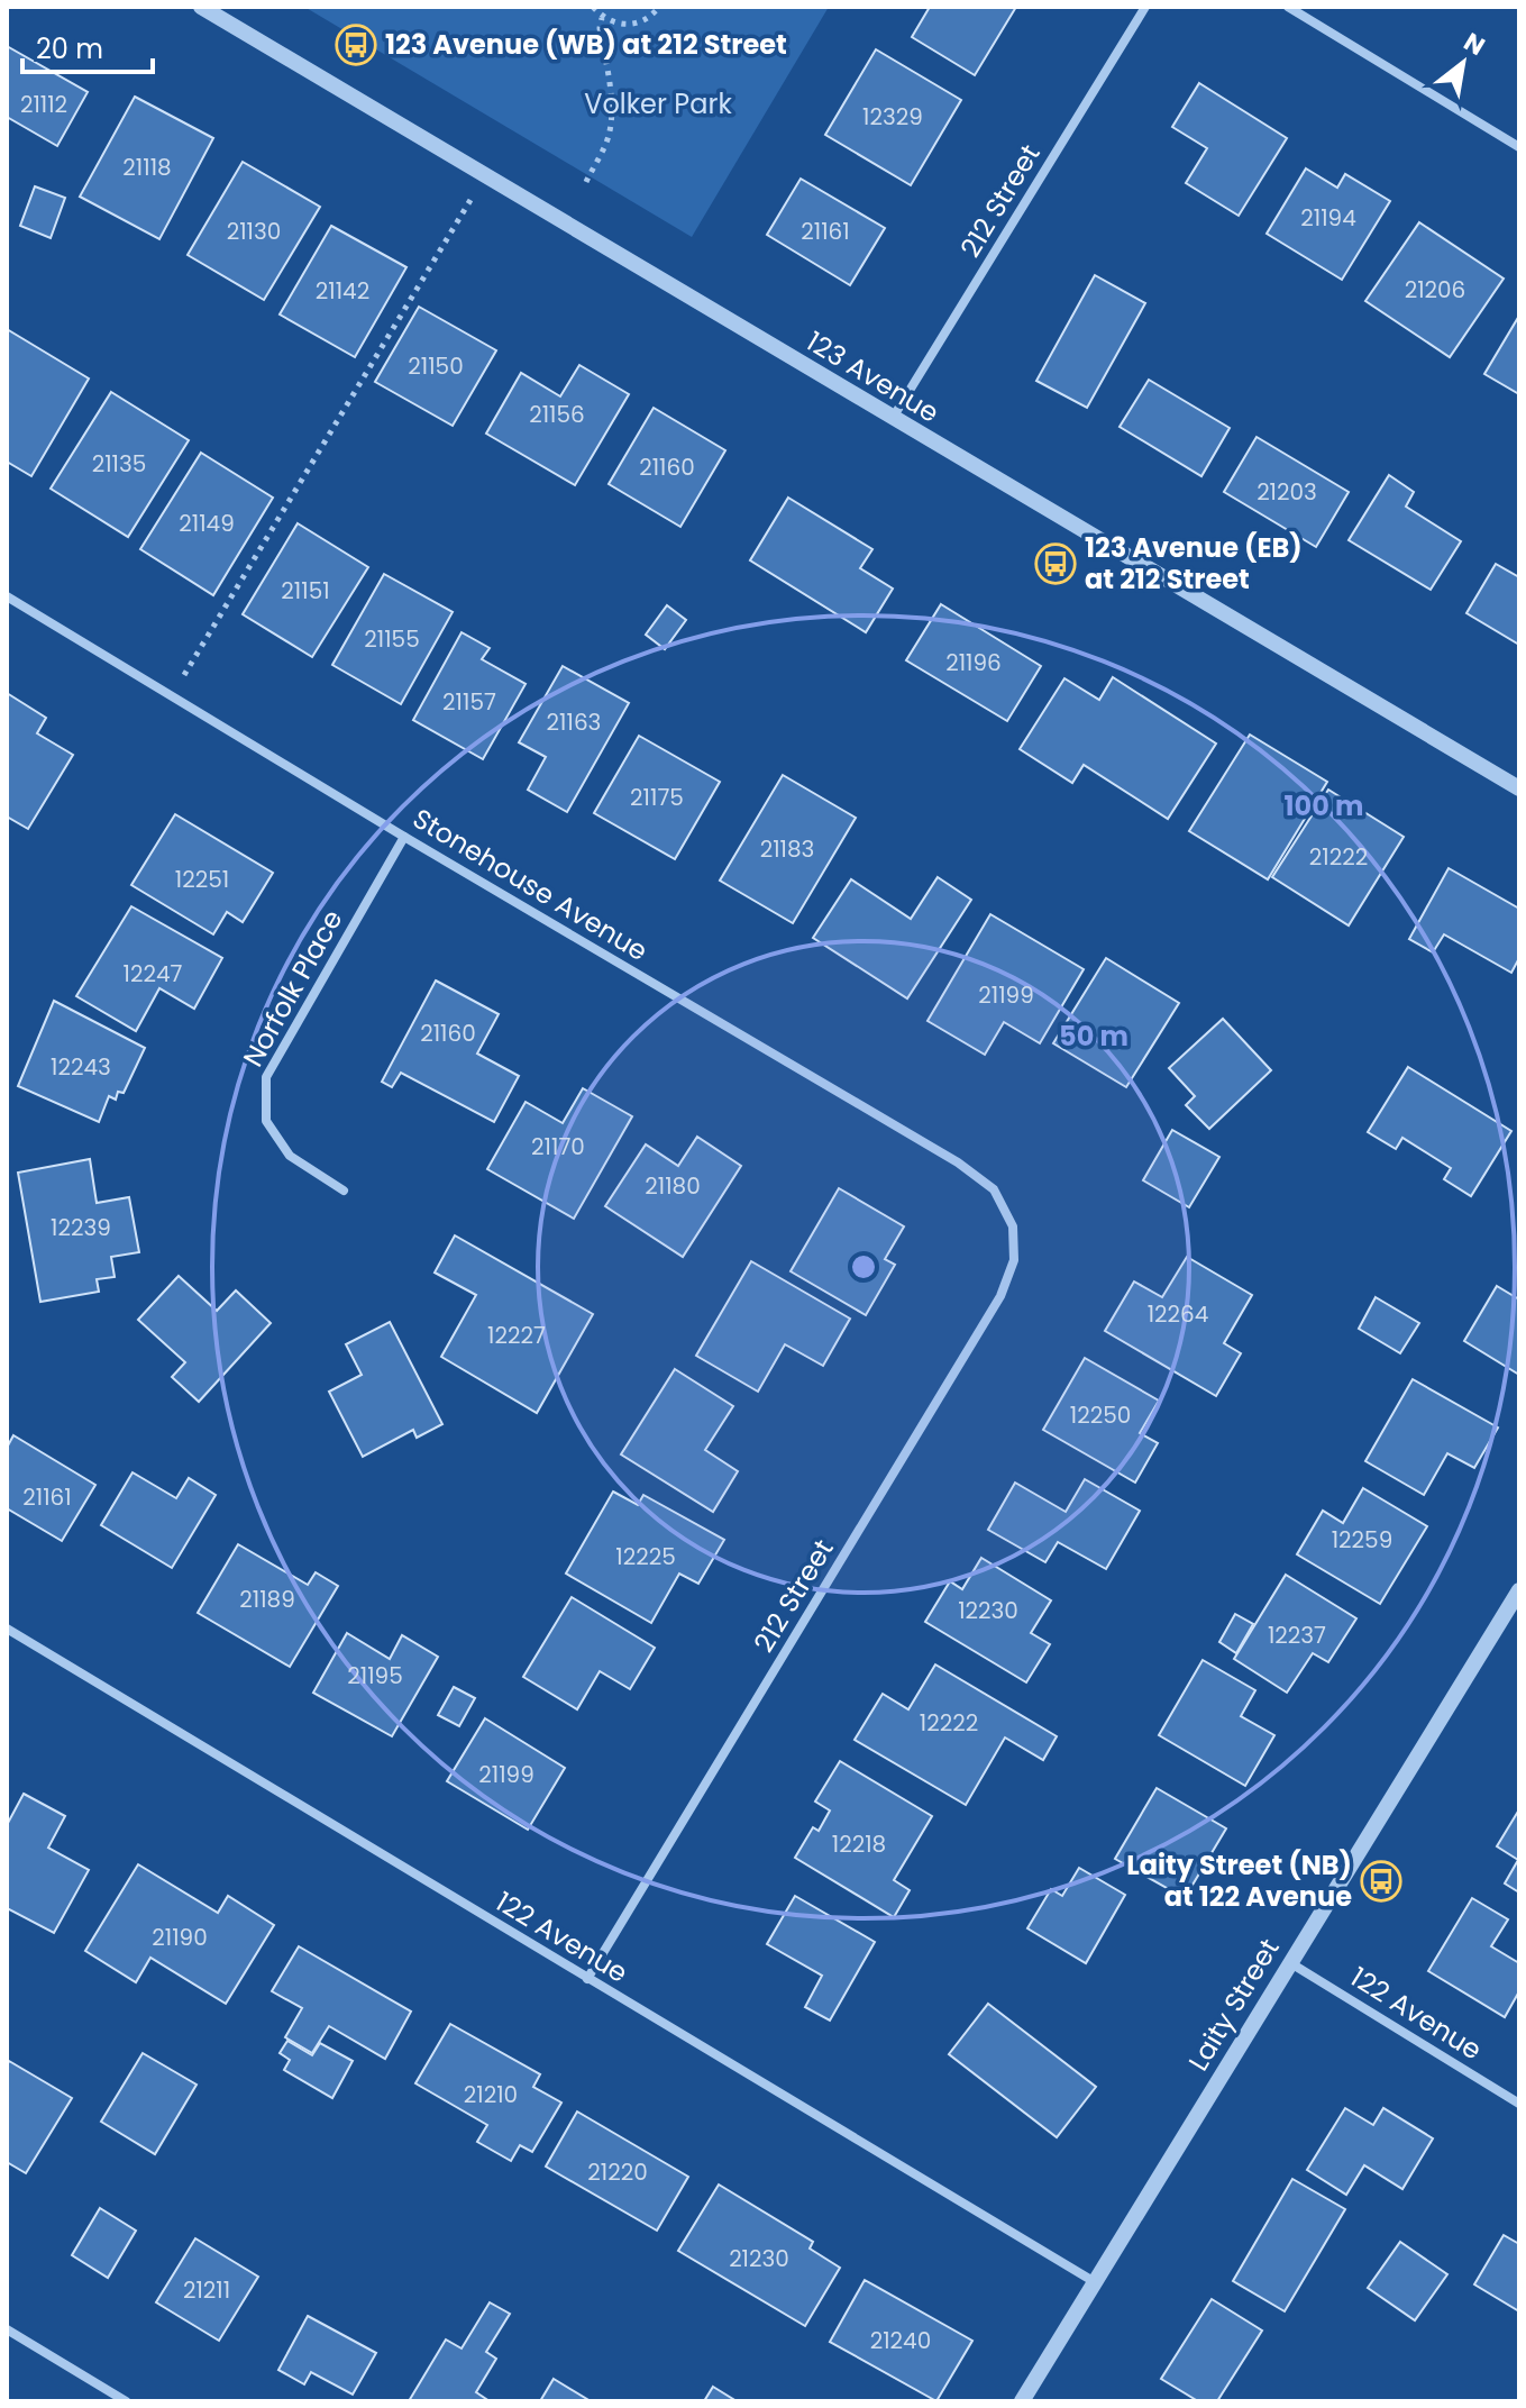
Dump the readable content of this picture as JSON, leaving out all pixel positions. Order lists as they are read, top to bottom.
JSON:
{
  "streets": {
    "street": [
      "212 Street",
      "123 Avenue",
      "Stonehouse Avenue",
      "Norfolk Place",
      "122 Avenue",
      "Laity Street"
    ]
  },
  "crossings": [
    ["212 Street", "123 Avenue"],
    ["212 Street", "Stonehouse Avenue"],
    ["212 Street", "122 Avenue"],
    ["Stonehouse Avenue", "Norfolk Place"],
    ["122 Avenue", "Laity Street"]
  ],
  "parks": ["Volker Park"],
  "places": {
    "bus stop": ["123 Avenue (WB) at 212 Street", "123 Avenue (EB) at 212 Street", "Laity Street (NB) at 122 Avenue"]
  },
  "house_numbers": [
    "21112",
    "12329",
    "21118",
    "21194",
    "21130",
    "21161",
    "21206",
    "21142",
    "21150",
    "21156",
    "21135",
    "21160",
    "21203",
    "21149",
    "21151",
    "21155",
    "21196",
    "21157",
    "21163",
    "21175",
    "21183",
    "21222",
    "12251",
    "12247",
    "21199",
    "21160",
    "12243",
    "21170",
    "21180",
    "12239",
    "12264",
    "12227",
    "12250",
    "21161",
    "12259",
    "12225",
    "21189",
    "12230",
    "12237",
    "21195",
    "12222",
    "21199",
    "12218",
    "21190",
    "21210",
    "21220",
    "21230",
    "21211",
    "21240"
  ],
  "scale_bar": "20 m",
  "north": "top right",
  "rings": ["100 m", "50 m"]
}
